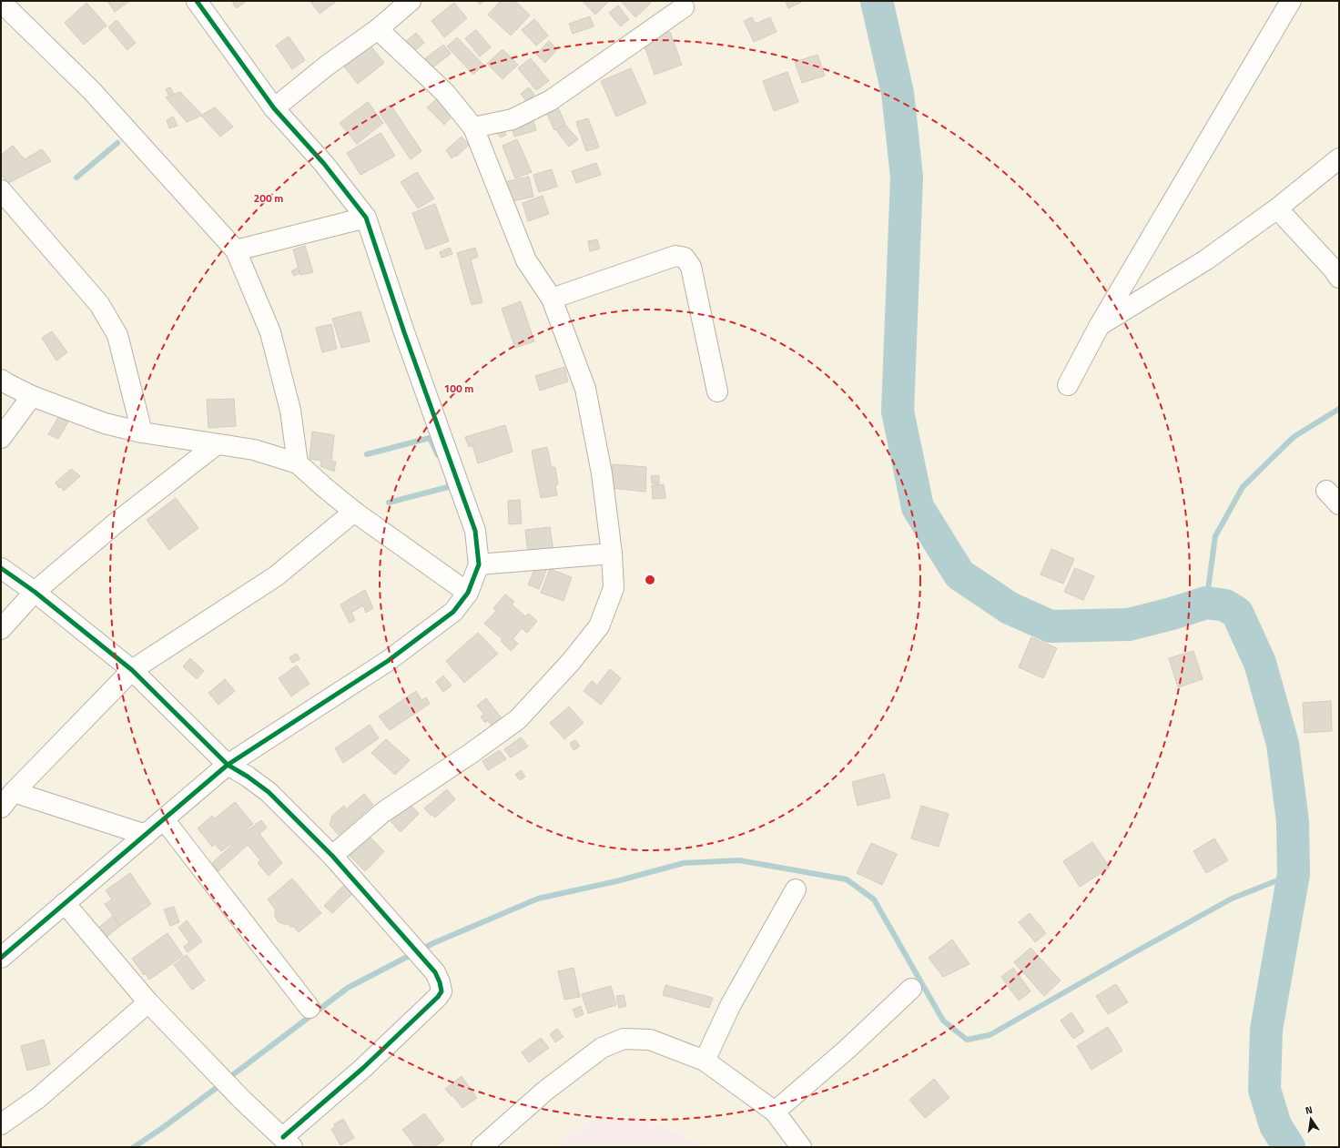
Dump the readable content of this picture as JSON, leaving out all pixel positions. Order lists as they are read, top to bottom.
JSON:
{
  "north": "top",
  "rings": ["200 m", "100 m"]
}
